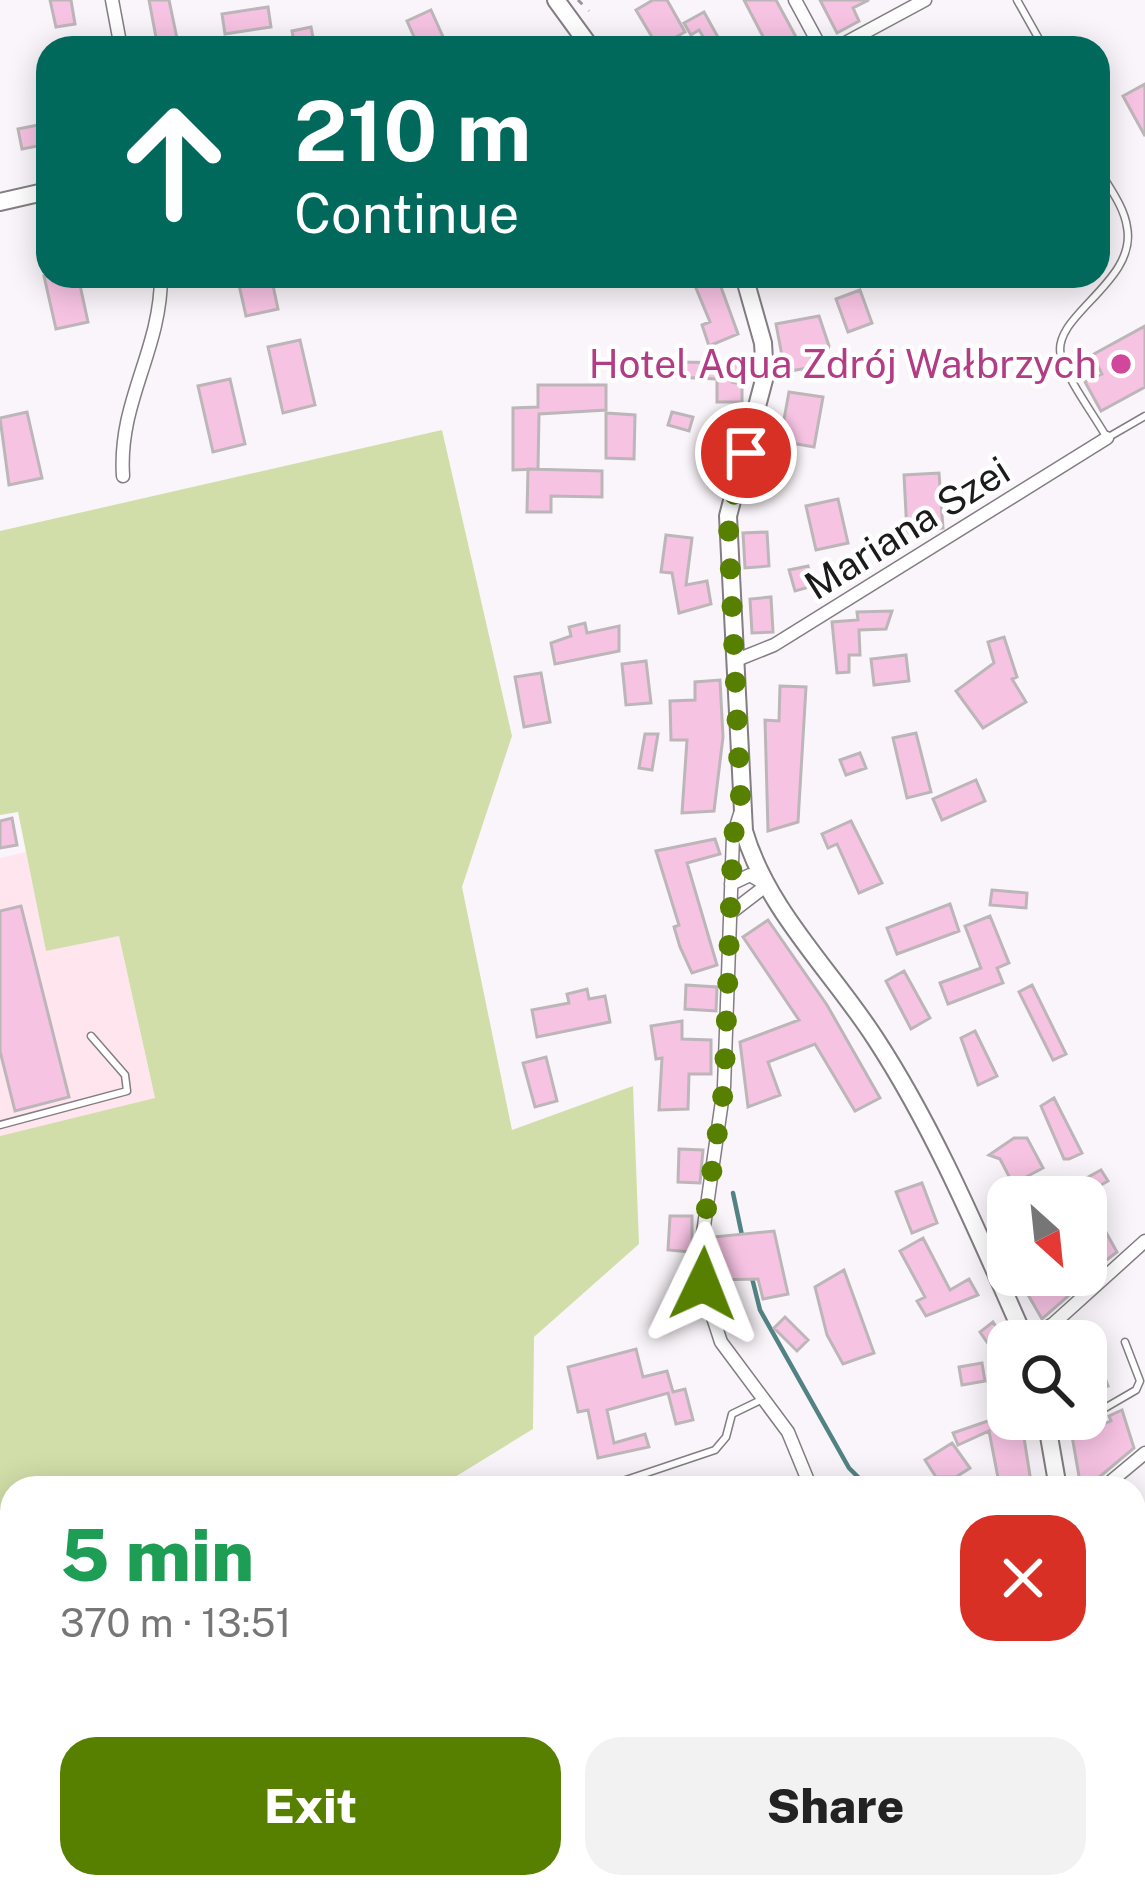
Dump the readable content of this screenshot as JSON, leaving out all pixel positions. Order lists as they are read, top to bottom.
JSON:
{
  "streets": {
    "street": ["Mariana Szei"]
  },
  "places": ["Hotel Aqua Zdrój Wałbrzych"],
  "north": "bottom right",
  "page": {
    "turn": ["210 m", "Continue"],
    "heading": ["5 min", "370 m · 13:51"],
    "buttons": ["Exit", "Share"]
  }
}
